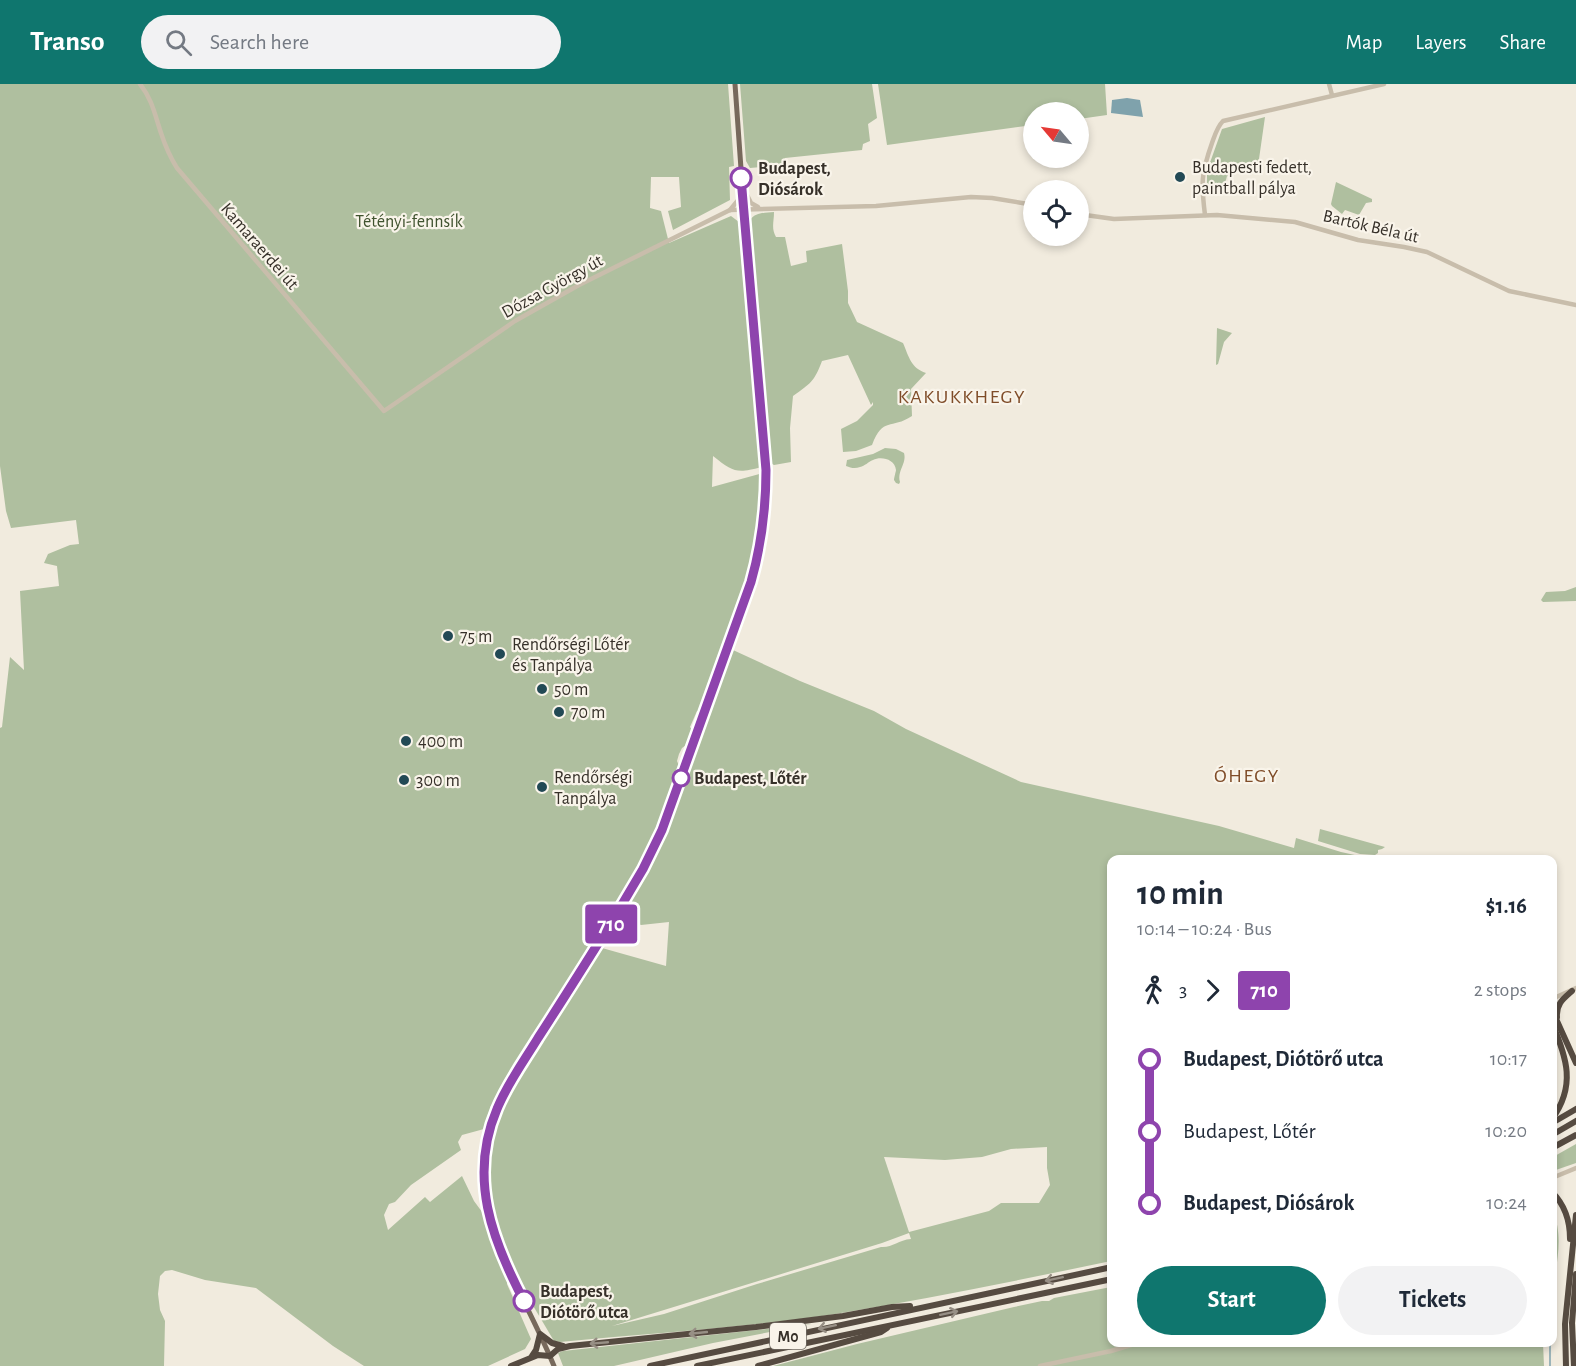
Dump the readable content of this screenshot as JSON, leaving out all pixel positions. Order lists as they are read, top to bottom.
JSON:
{
  "streets": {
    "highway": ["M0"],
    "street": ["Bartók Béla út", "Kamaraerdei út", "Dózsa György út"]
  },
  "crossings": [
    ["Kamaraerdei út", "Dózsa György út"]
  ],
  "districts": ["KAKUKKHEGY", "ÓHEGY"],
  "parks": ["Tétényi-fennsík"],
  "places": [
    "Budapesti fedett, paintball pálya",
    "Budapest, Diósárok",
    "75 m",
    "Rendőrségi Lőtér és Tanpálya",
    "50 m",
    "70 m",
    "400 m",
    "Budapest, Lőtér",
    "300 m",
    "Rendőrségi Tanpálya",
    "Budapest, Diótörő utca"
  ],
  "lines": ["bus line 710"],
  "north": "top left",
  "page": {
    "header": "Transo",
    "search": "Search here",
    "nav": ["Map", "Layers", "Share"],
    "on_map": "710",
    "heading": ["10 min", "10:14 – 10:24 · Bus", "$1.16"],
    "legs": ["3", "710", "2 stops"],
    "list": [
      {
        "name": "Budapest, Diótörő utca",
        "value": "10:17"
      },
      {
        "name": "Budapest, Lőtér",
        "value": "10:20"
      },
      {
        "name": "Budapest, Diósárok",
        "value": "10:24"
      }
    ],
    "buttons": ["Start", "Tickets"]
  }
}
